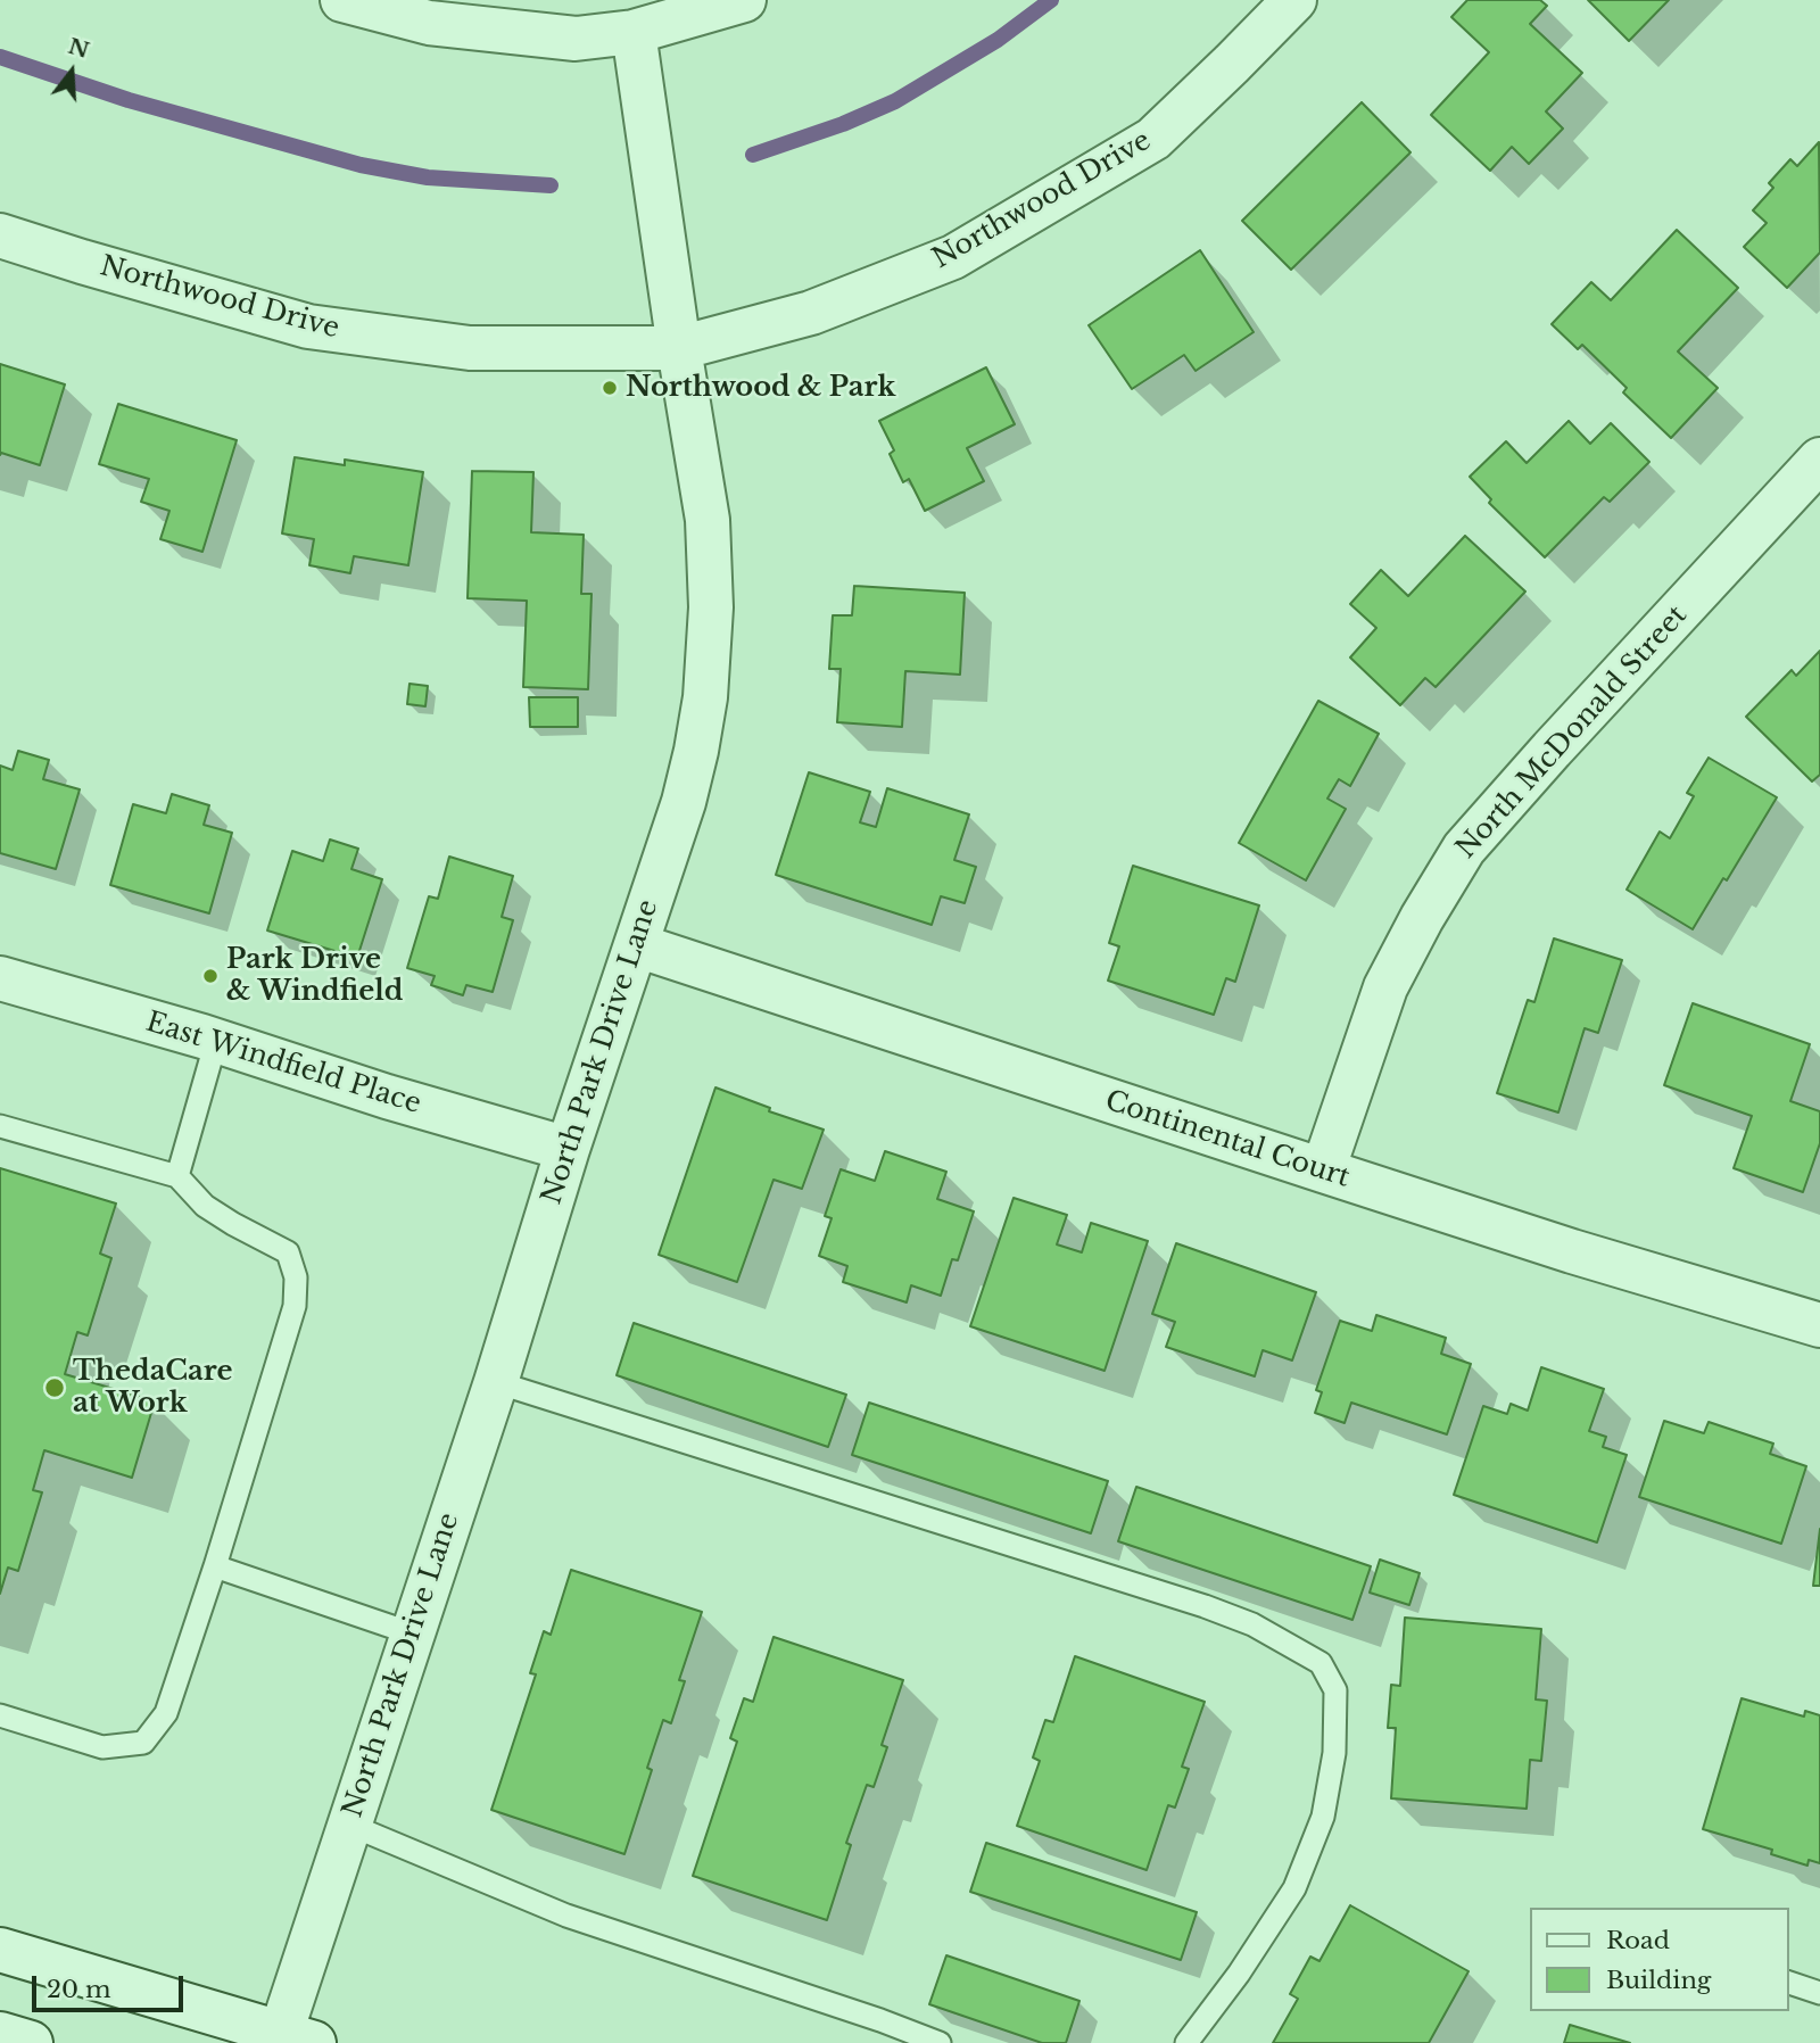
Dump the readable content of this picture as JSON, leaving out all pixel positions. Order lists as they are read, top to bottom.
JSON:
{
  "streets": {
    "street": [
      "Northwood Drive",
      "North McDonald Street",
      "North Park Drive Lane",
      "East Windfield Place",
      "Continental Court"
    ]
  },
  "crossings": [
    ["Northwood Drive", "North Park Drive Lane"],
    ["North McDonald Street", "Continental Court"],
    ["North Park Drive Lane", "East Windfield Place"],
    ["North Park Drive Lane", "Continental Court"]
  ],
  "places": ["Northwood & Park", "Park Drive & Windfield", "ThedaCare at Work"],
  "legend": ["Road", "Building"],
  "scale_bar": "20 m",
  "north": "top"
}
